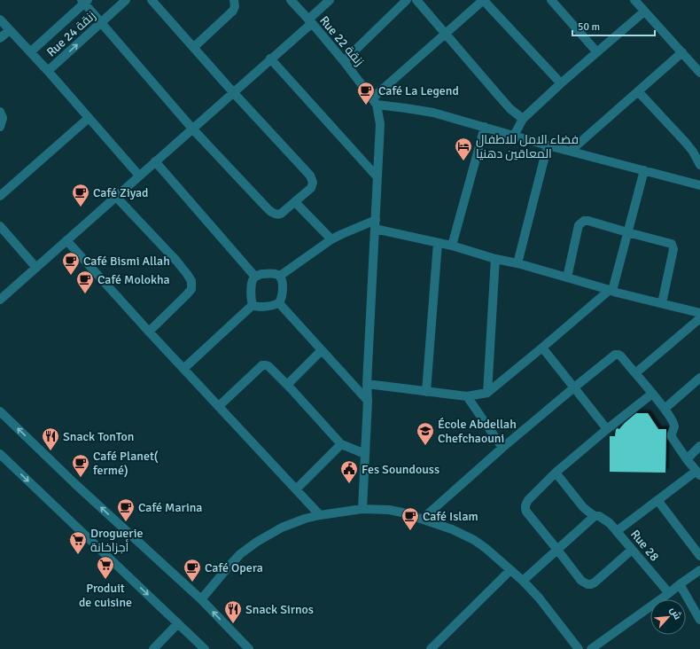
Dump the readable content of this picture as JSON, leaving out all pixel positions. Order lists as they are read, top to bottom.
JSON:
{
  "streets": {
    "street": ["Rue 24 زنقة", "Rue 22 زنقة", "Rue 28"]
  },
  "places": {
    "cafe": [
      "Café La Legend",
      "Café Ziyad",
      "Café Bismi Allah",
      "Café Molokha",
      "Café Planet( fermé)",
      "Café Marina",
      "Café Islam",
      "Café Opera"
    ],
    "hotel": ["فضاء الامل للاطفال المعاقين دهنيا"],
    "school or university": ["École Abdellah Chefchaouni"],
    "restaurant": ["Snack TonTon", "Snack Sirnos"],
    "public building": ["Fes Soundouss"],
    "supermarket": ["Droguerie أجزاخانة", "Produit de cuisine"]
  },
  "scale_bar": "50 m",
  "north": "top right"
}
